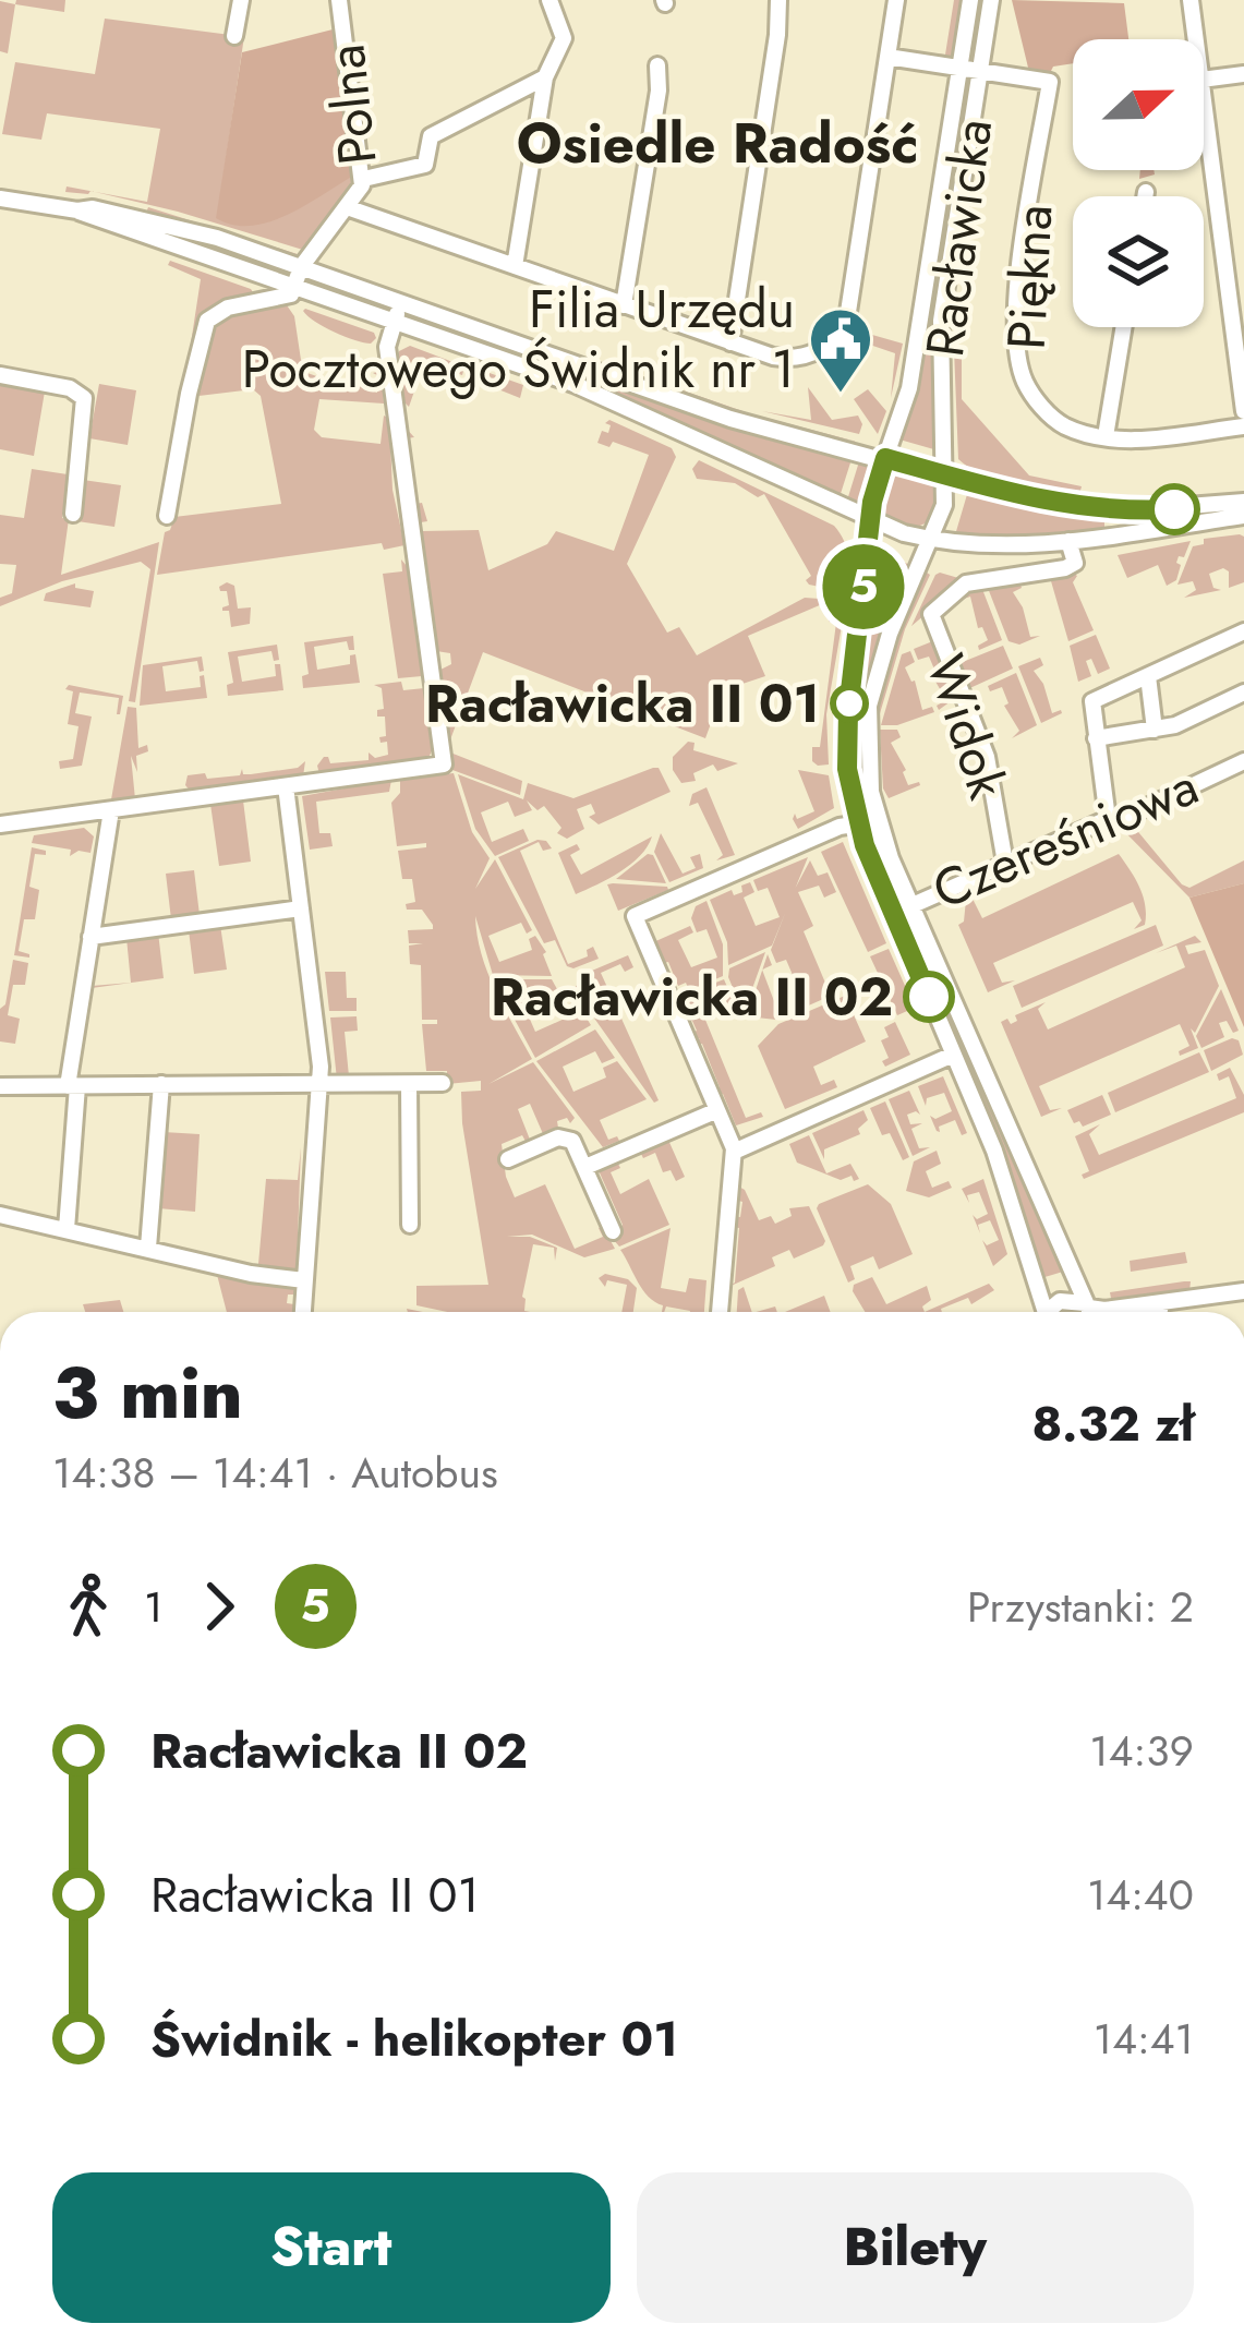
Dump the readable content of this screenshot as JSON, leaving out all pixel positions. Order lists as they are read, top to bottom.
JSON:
{
  "streets": {
    "street": [
      "Polna",
      "Racławicka",
      "Piękna",
      "Widok",
      "Czereśniowa"
    ]
  },
  "crossings": [
    ["Racławicka", "Piękna"],
    ["Widok", "Czereśniowa"]
  ],
  "districts": ["Osiedle Radość"],
  "places": {
    "public building": ["Filia Urzędu Pocztowego Świdnik nr 1"],
    "other": ["Racławicka II 01", "Racławicka II 02"]
  },
  "lines": ["bus line 5"],
  "north": "right",
  "page": {
    "on_map": "5",
    "heading": ["3 min", "14:38 – 14:41 · Autobus", "8.32 zł"],
    "legs": ["1", "5", "Przystanki: 2"],
    "list": [
      {
        "name": "Racławicka II 02",
        "value": "14:39"
      },
      {
        "name": "Racławicka II 01",
        "value": "14:40"
      },
      {
        "name": "Świdnik - helikopter 01",
        "value": "14:41"
      }
    ],
    "buttons": ["Start", "Bilety"]
  }
}
